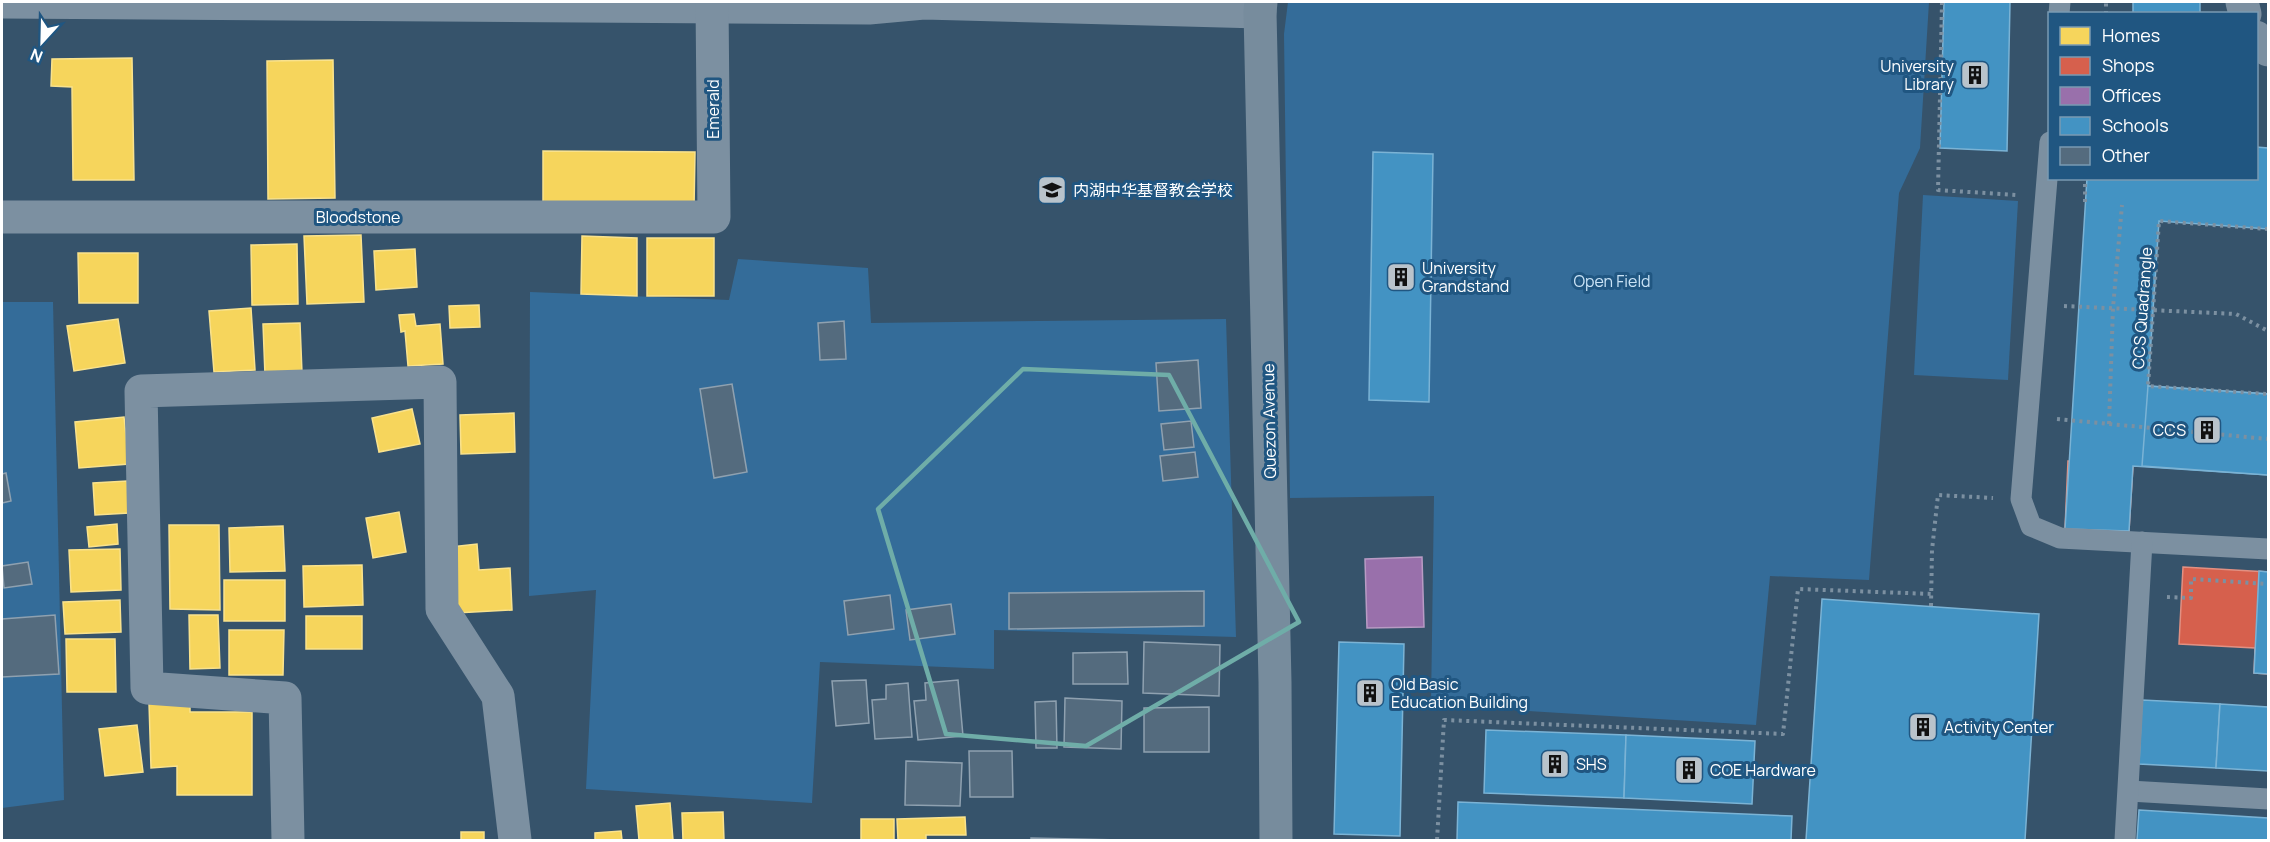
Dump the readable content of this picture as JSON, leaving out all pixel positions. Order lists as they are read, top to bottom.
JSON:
{
  "streets": {
    "main road": ["Quezon Avenue"],
    "street": ["Emerald", "Bloodstone"],
    "path": ["CCS Quadrangle"]
  },
  "crossings": [
    ["Emerald", "Bloodstone"]
  ],
  "parks": ["Open Field"],
  "places": {
    "building": [
      "University Library",
      "University Grandstand",
      "CCS",
      "Old Basic Education Building",
      "Activity Center",
      "SHS",
      "COE Hardware"
    ],
    "school or university": ["内湖中华基督教会学校"]
  },
  "legend": [
    "Homes",
    "Shops",
    "Offices",
    "Schools",
    "Other"
  ],
  "north": "bottom"
}
